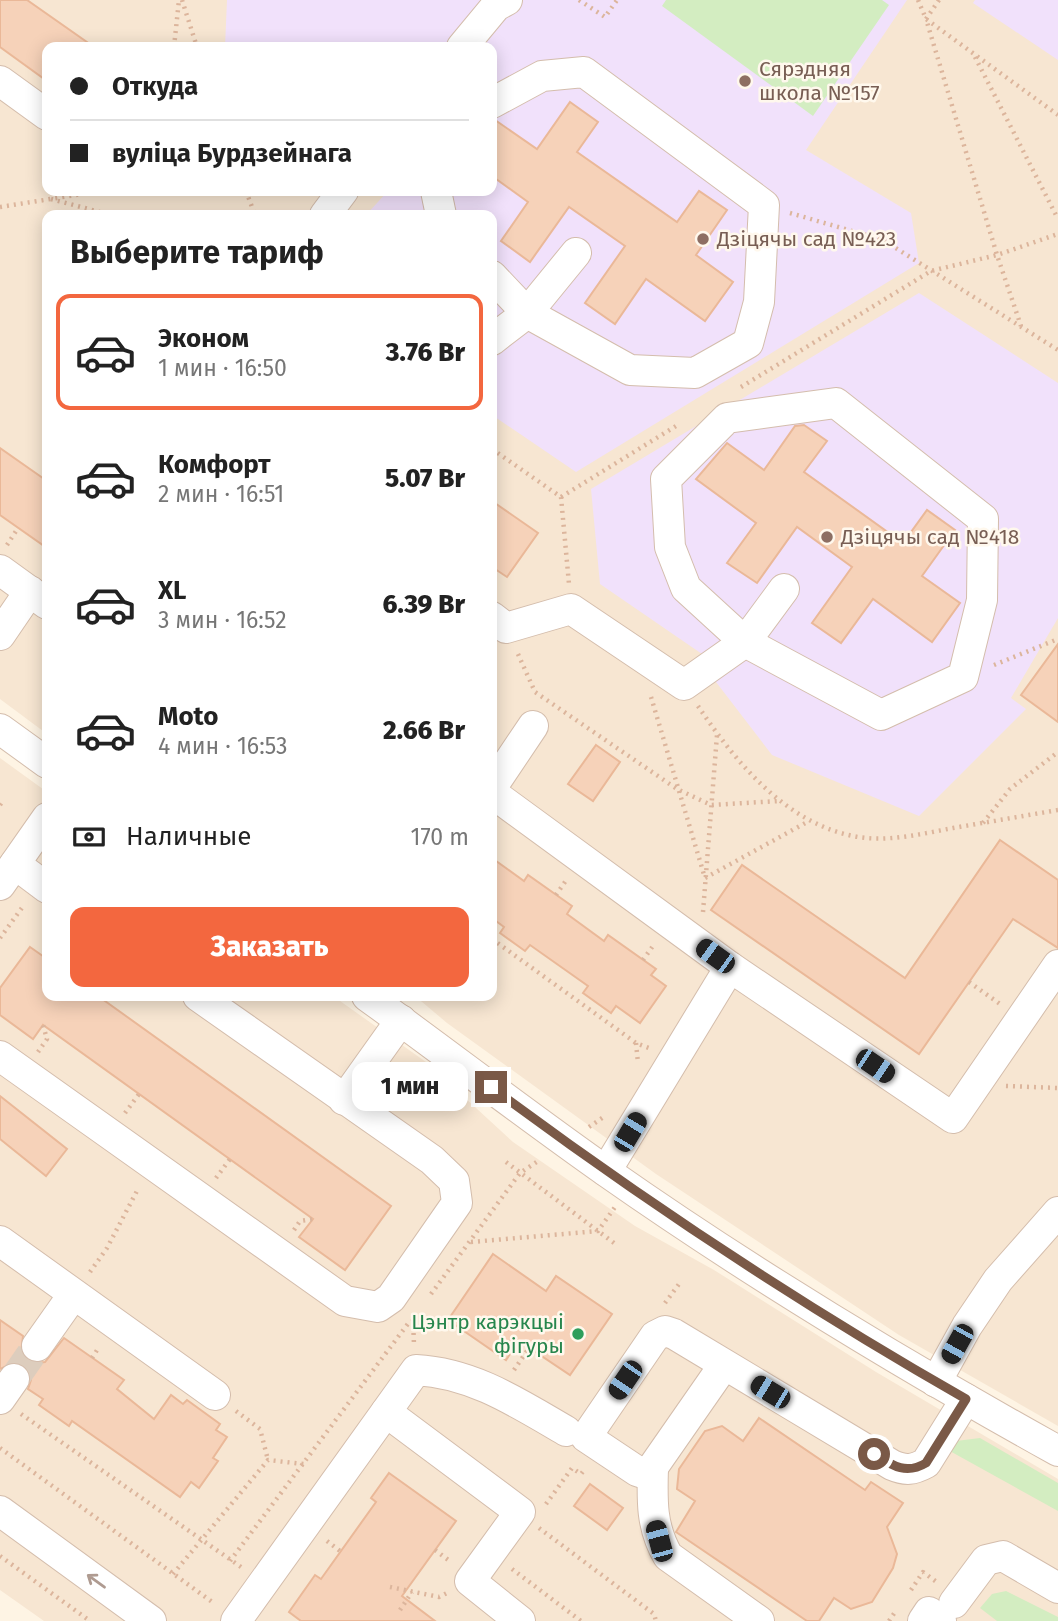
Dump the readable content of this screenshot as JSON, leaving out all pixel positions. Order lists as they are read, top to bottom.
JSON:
{
  "places": [
    "Сярэдняя школа №157",
    "Дзіцячы сад №423",
    "Дзіцячы сад №418",
    "Цэнтр карэкцыі фігуры"
  ],
  "page": {
    "banner": ["Откуда", "вуліца Бурдзейнага"],
    "heading": "Выберите тариф",
    "list": [
      {
        "name": "Эконом",
        "note": "1 мин · 16:50",
        "value": "3.76 Br"
      },
      {
        "name": "Комфорт",
        "note": "2 мин · 16:51",
        "value": "5.07 Br"
      },
      {
        "name": "XL",
        "note": "3 мин · 16:52",
        "value": "6.39 Br"
      },
      {
        "name": "Moto",
        "note": "4 мин · 16:53",
        "value": "2.66 Br"
      }
    ],
    "pay": ["Наличные", "170 m"],
    "buttons": "Заказать",
    "bubble": "1 мин"
  }
}
